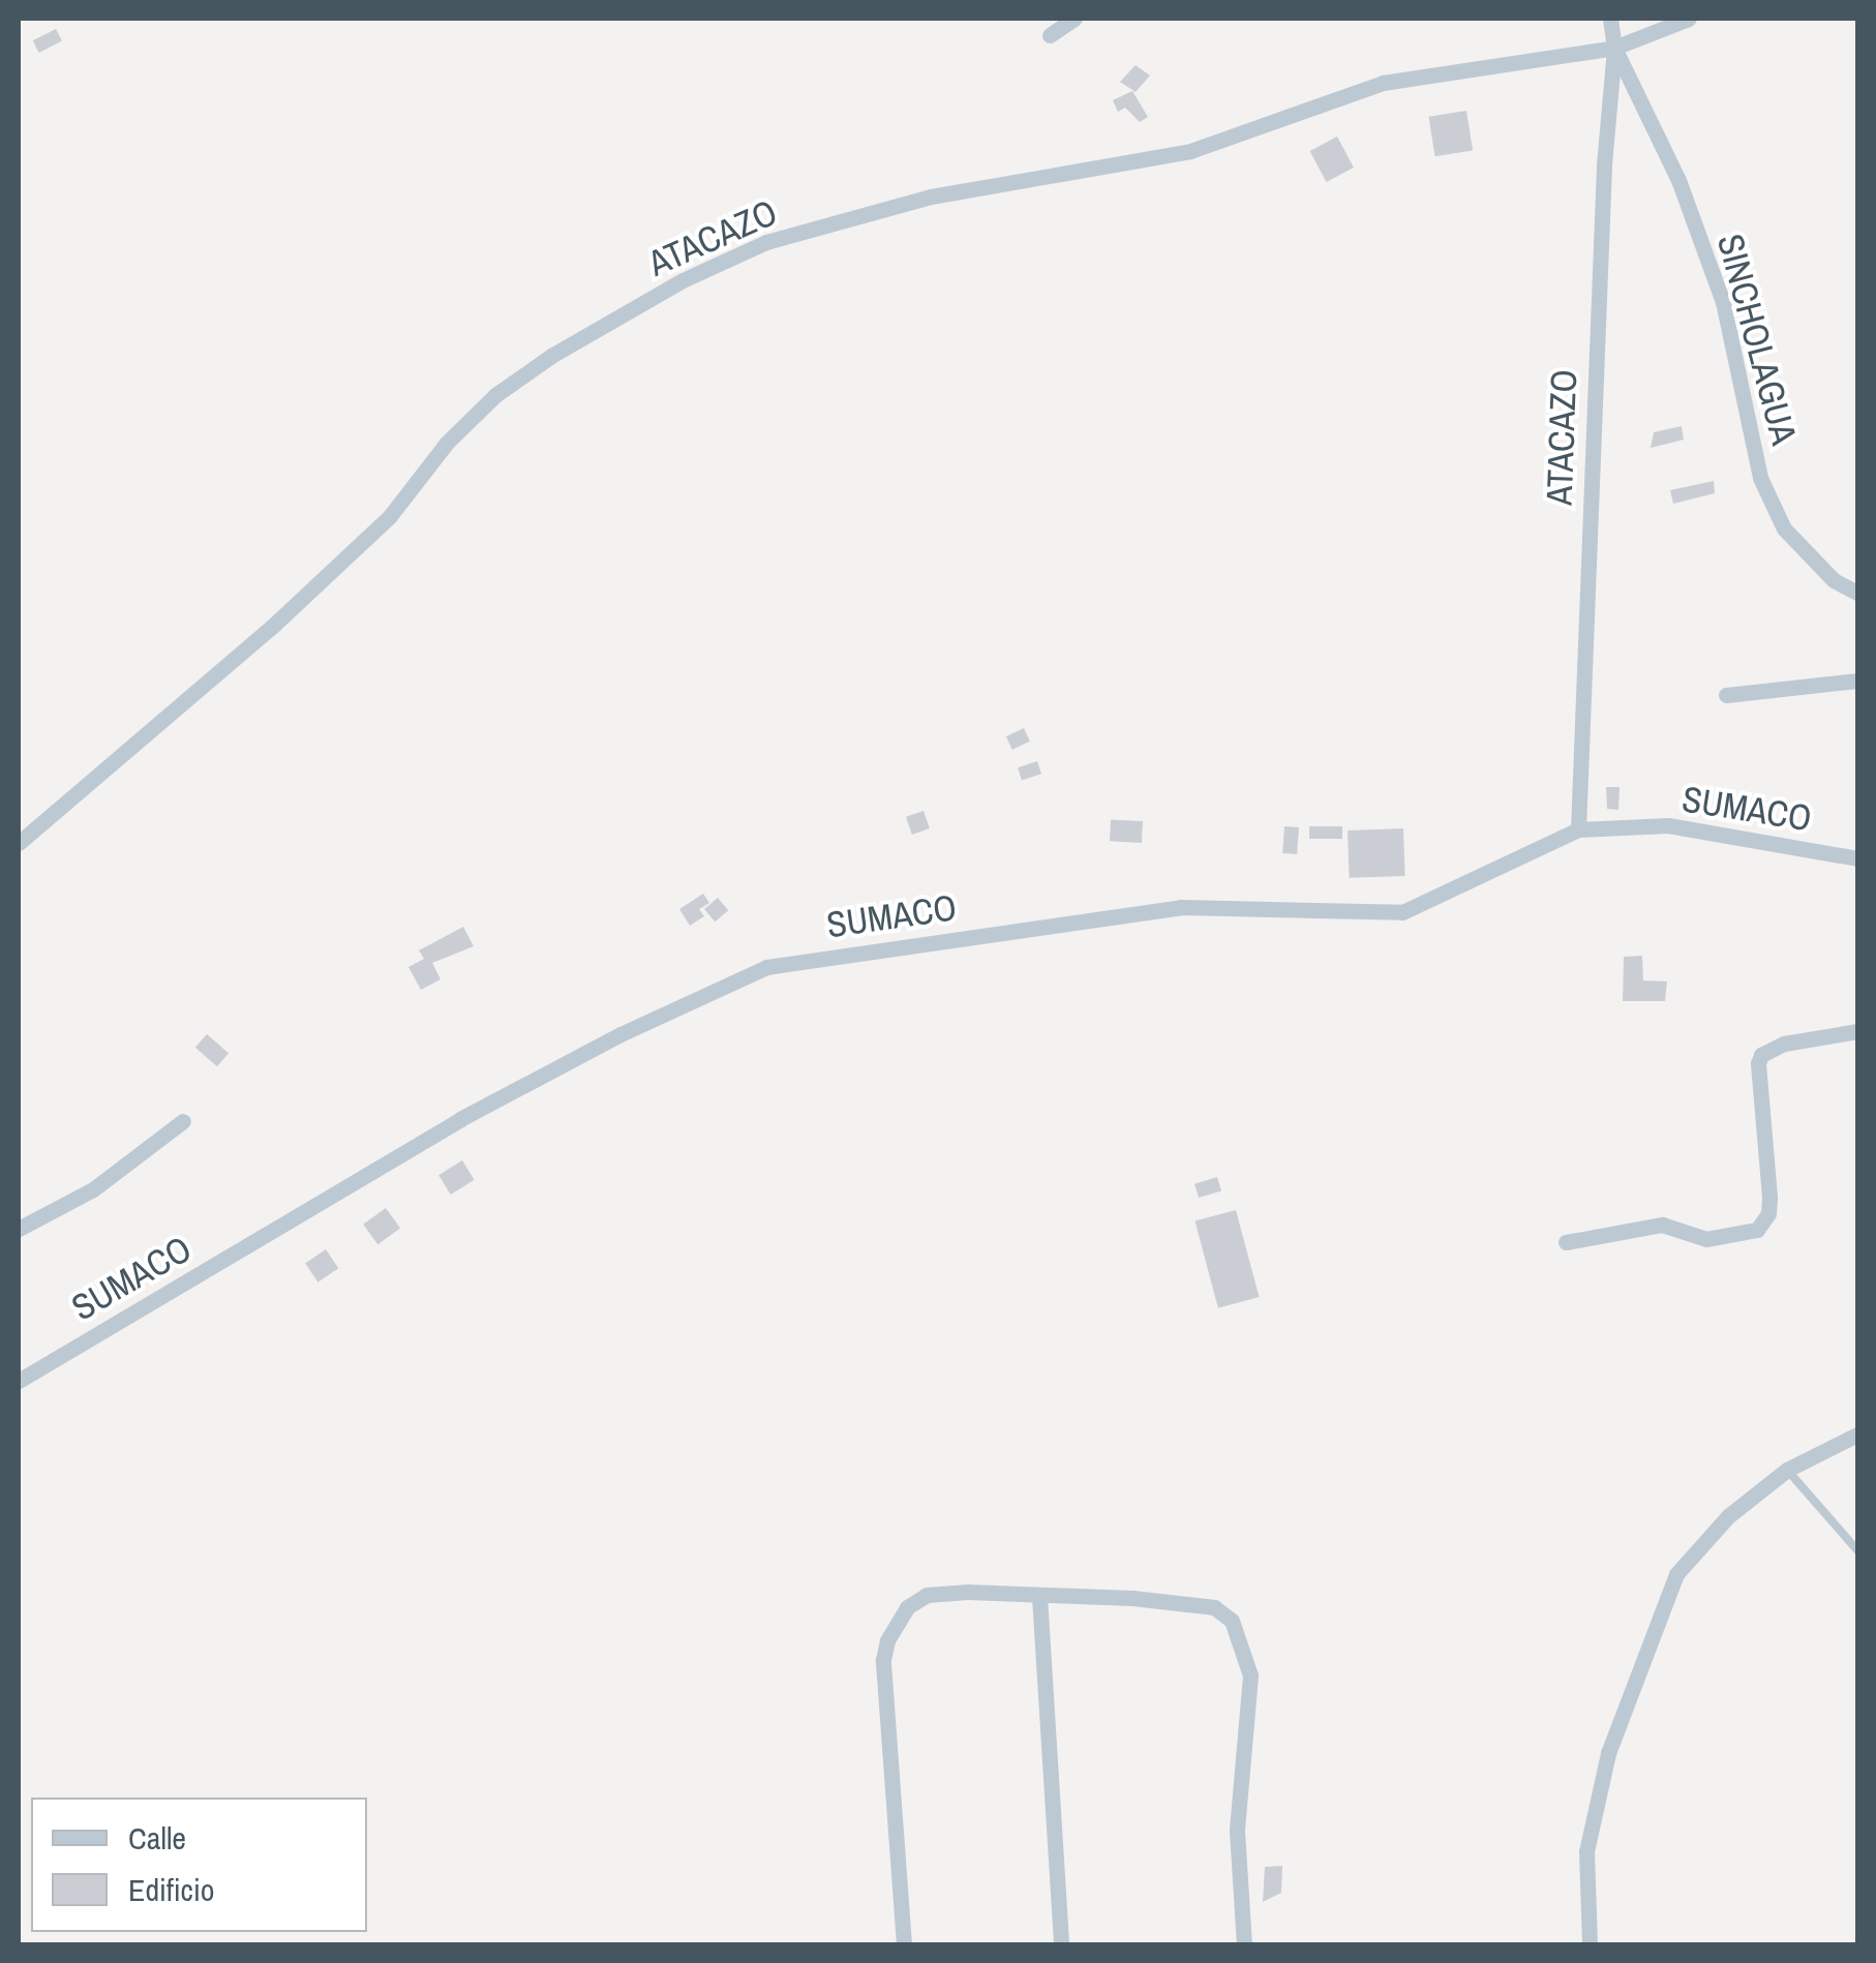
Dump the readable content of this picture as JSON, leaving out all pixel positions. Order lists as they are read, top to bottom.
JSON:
{
  "streets": {
    "street": ["ATACAZO", "SINCHOLAGUA", "SUMACO"]
  },
  "crossings": [
    ["ATACAZO", "SINCHOLAGUA"],
    ["ATACAZO", "SUMACO"]
  ],
  "legend": ["Calle", "Edificio"]
}
